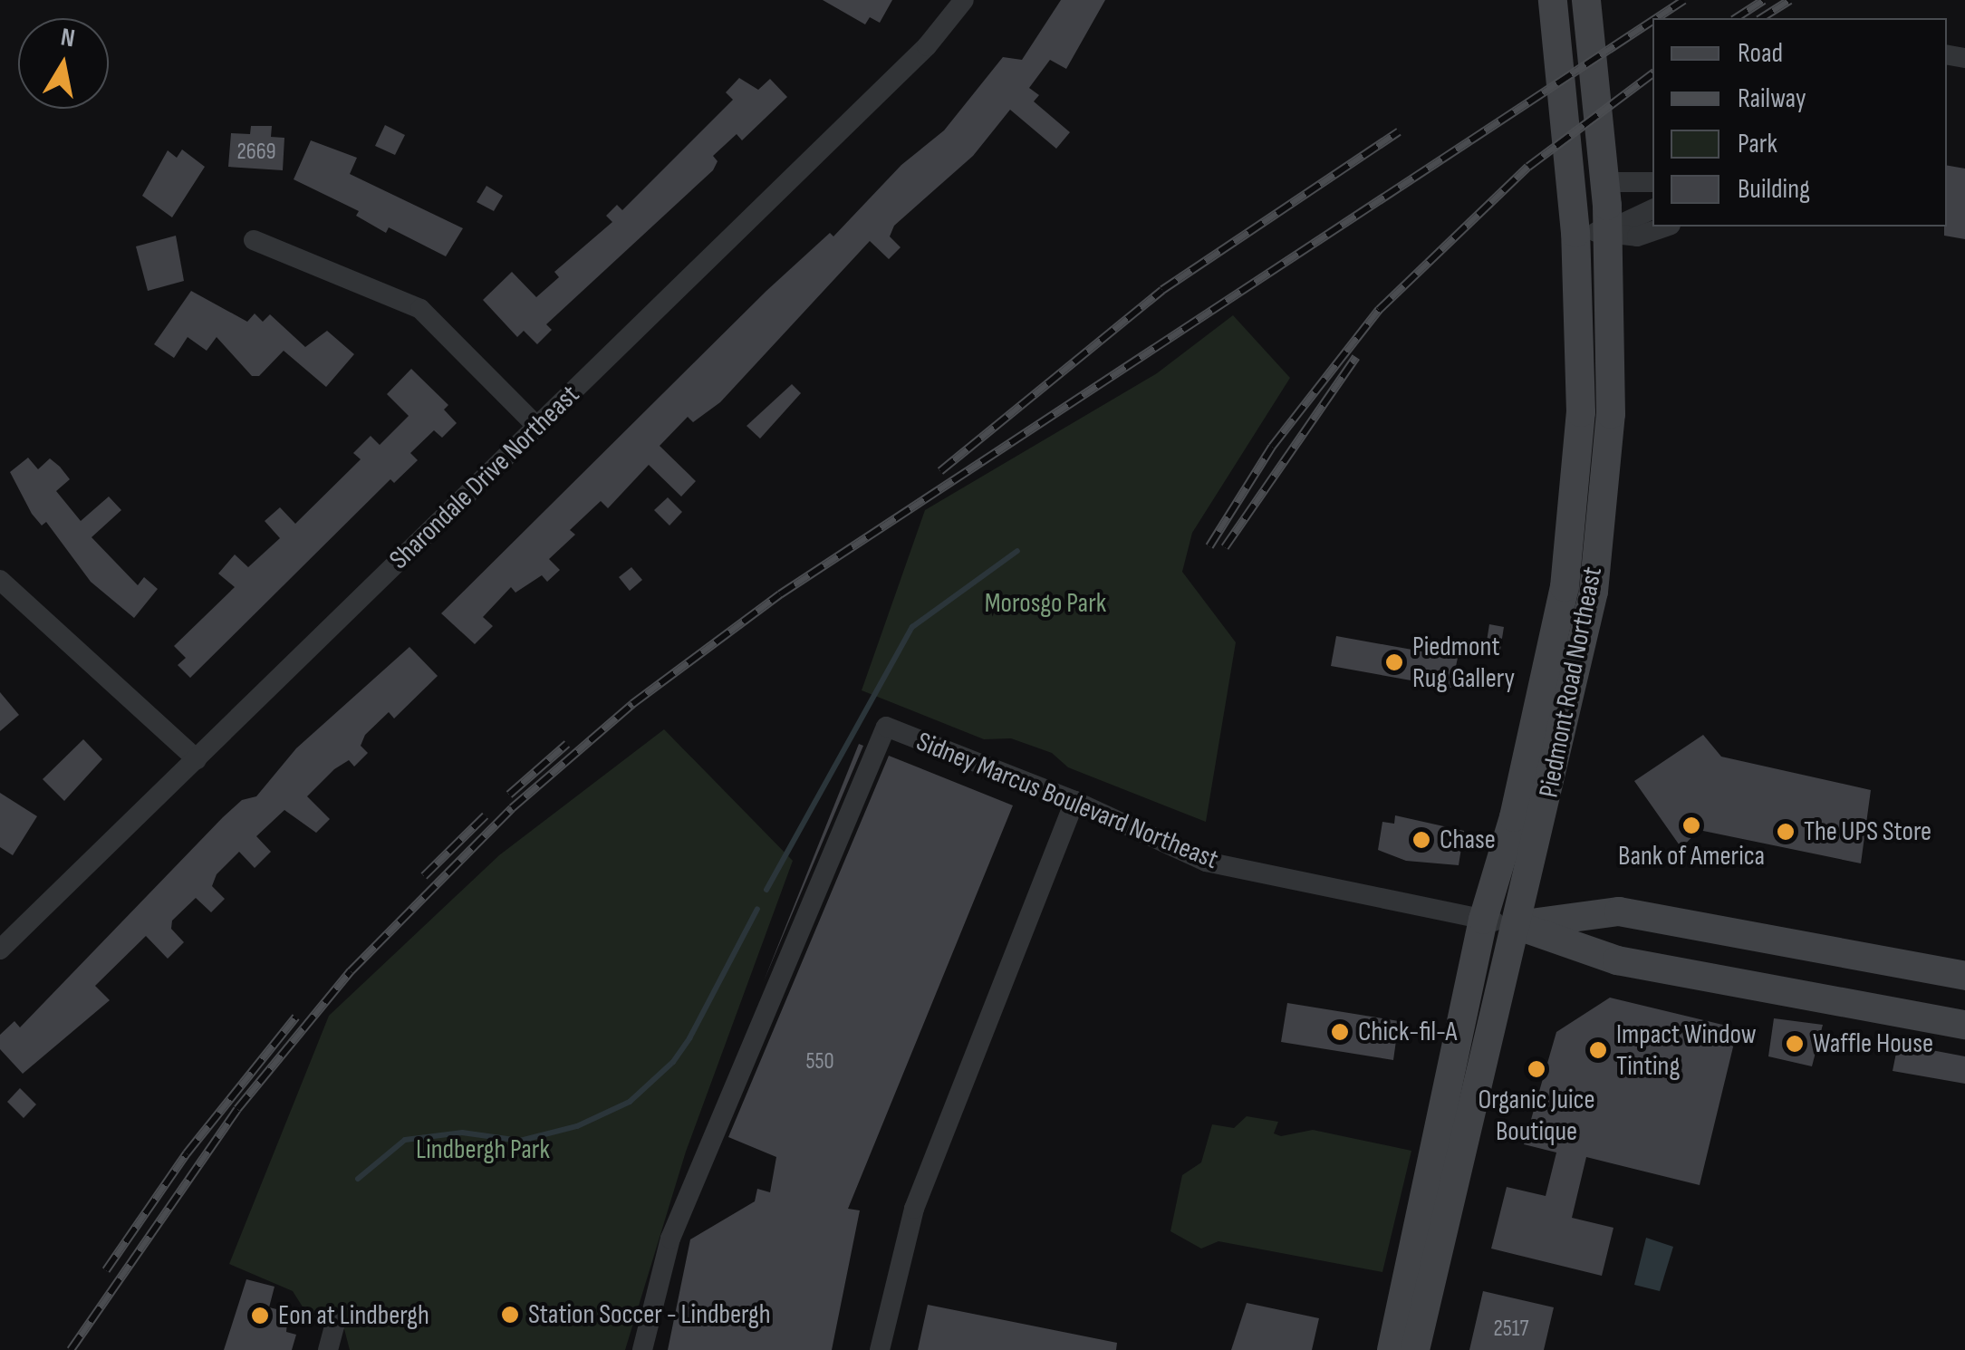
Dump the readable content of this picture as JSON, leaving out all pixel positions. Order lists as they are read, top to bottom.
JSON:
{
  "streets": {
    "main road": ["Piedmont Road Northeast", "Sidney Marcus Boulevard Northeast"],
    "street": ["Sharondale Drive Northeast"]
  },
  "crossings": [
    ["Piedmont Road Northeast", "Sidney Marcus Boulevard Northeast"]
  ],
  "parks": ["Morosgo Park", "Lindbergh Park"],
  "places": [
    "Piedmont Rug Gallery",
    "Bank of America",
    "The UPS Store",
    "Chase",
    "Chick-fil-A",
    "Waffle House",
    "Impact Window Tinting",
    "Organic Juice Boutique",
    "Station Soccer - Lindbergh",
    "Eon at Lindbergh"
  ],
  "house_numbers": ["2669", "550", "2517"],
  "legend": [
    "Road",
    "Railway",
    "Park",
    "Building"
  ],
  "north": "top"
}
